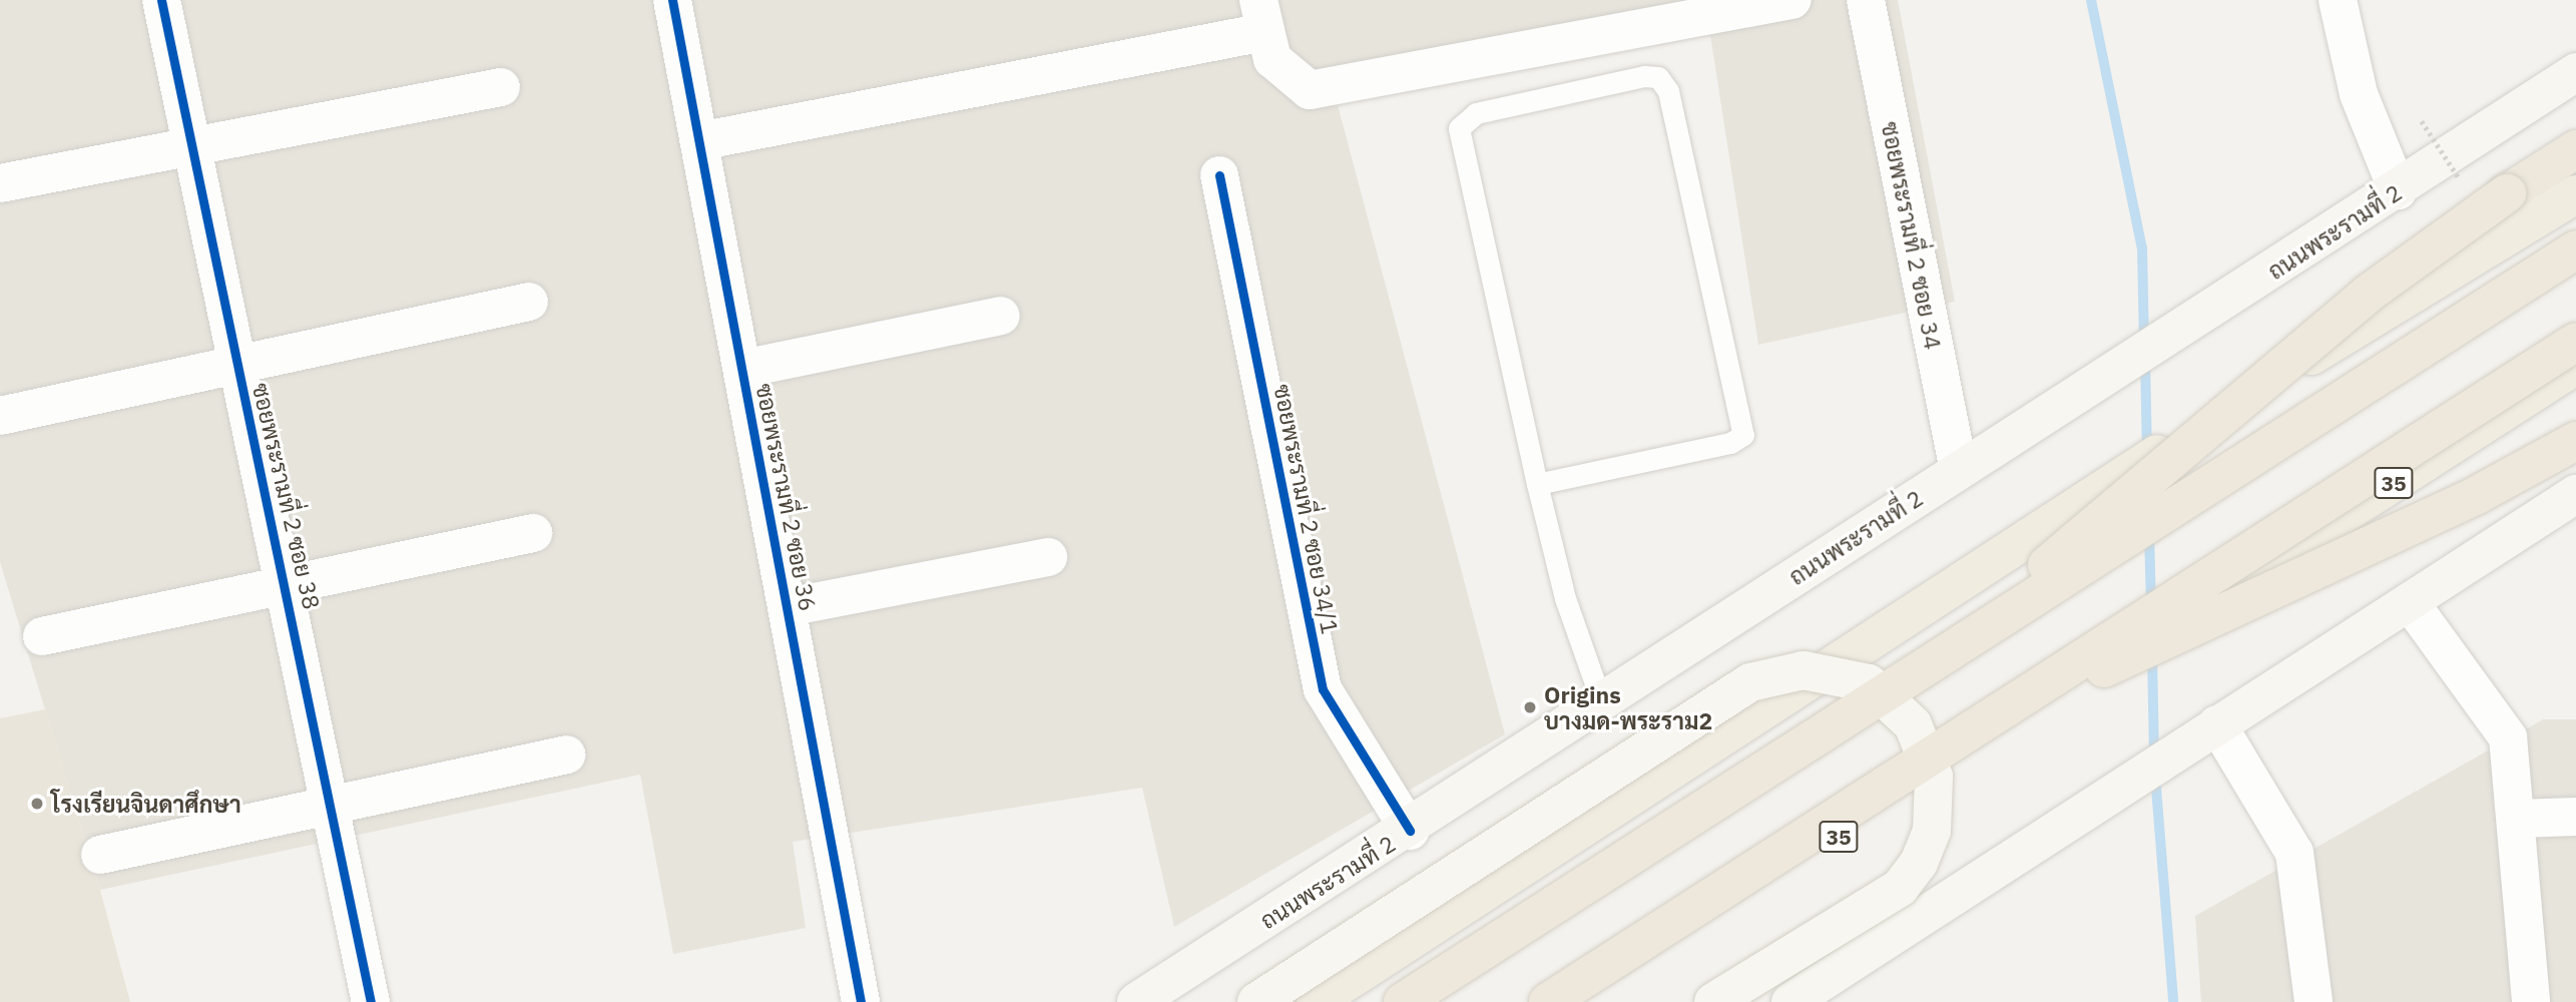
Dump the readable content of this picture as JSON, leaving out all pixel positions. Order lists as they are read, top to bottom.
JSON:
{
  "streets": {
    "highway": ["35"],
    "main road": ["ถนนพระรามที่ 2"],
    "street": [
      "ซอยพระรามที่ 2 ซอย 34",
      "ซอยพระรามที่ 2 ซอย 38",
      "ซอยพระรามที่ 2 ซอย 36",
      "ซอยพระรามที่ 2 ซอย 34/1"
    ]
  },
  "crossings": [
    ["ถนนพระรามที่ 2", "ซอยพระรามที่ 2 ซอย 34"],
    ["ถนนพระรามที่ 2", "ซอยพระรามที่ 2 ซอย 34/1"]
  ],
  "places": ["Origins บางมด-พระราม2", "โรงเรียนจินดาศึกษา"]
}
